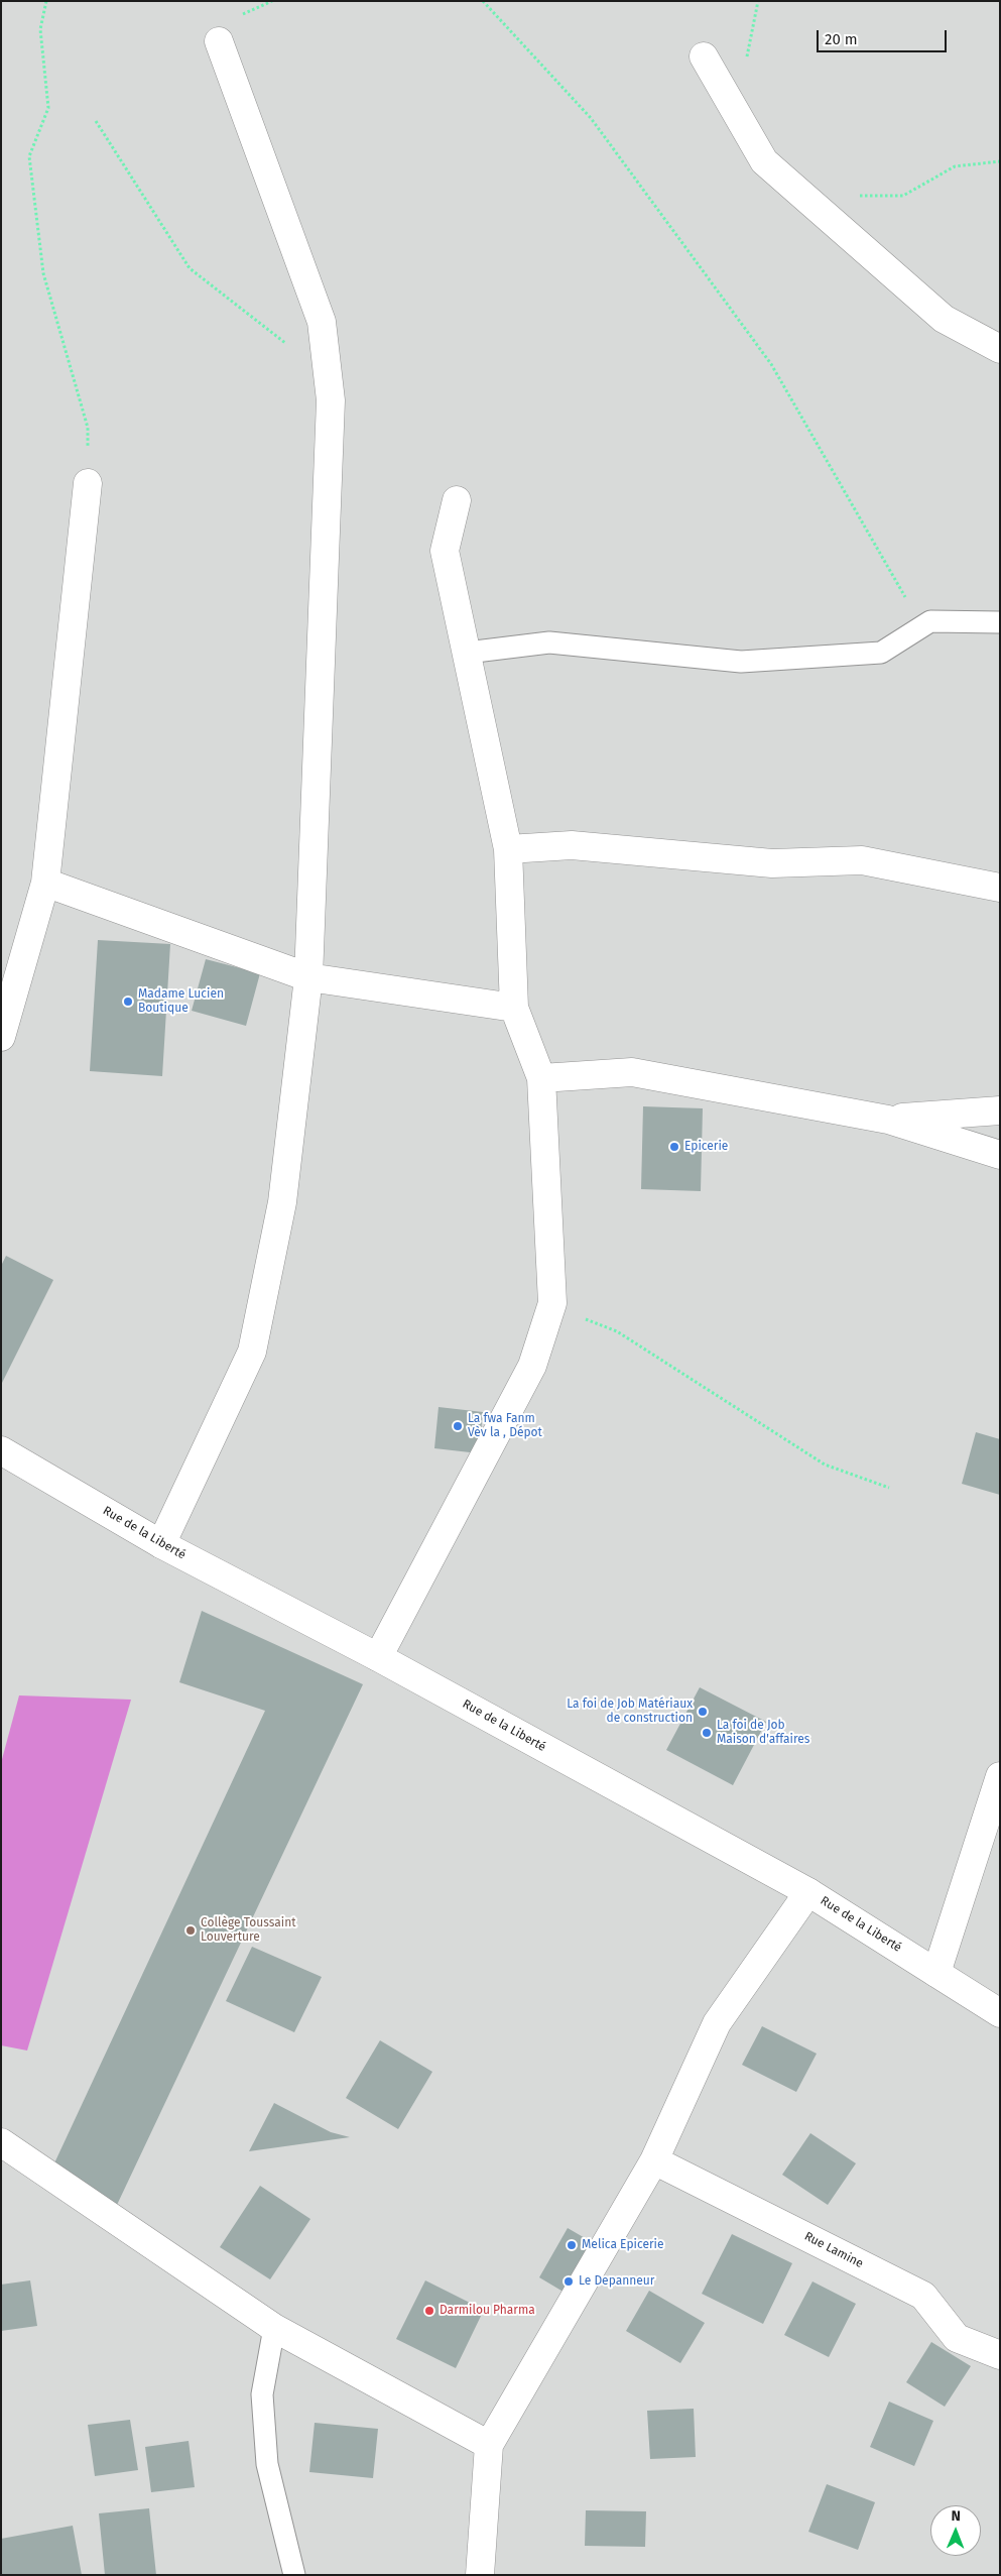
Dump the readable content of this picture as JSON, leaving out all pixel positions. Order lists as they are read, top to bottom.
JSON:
{
  "streets": {
    "street": ["Rue de la Liberté", "Rue Lamine"]
  },
  "places": [
    "Madame Lucien Boutique",
    "Epicerie",
    "La fwa Fanm Vèv la , Dépot",
    "La foi de Job Matériaux de construction",
    "La foi de Job Maison d'affaires",
    "Collège Toussaint Louverture",
    "Melica Epicerie",
    "Le Depanneur",
    "Darmilou Pharma"
  ],
  "scale_bar": "20 m",
  "north": "top"
}
